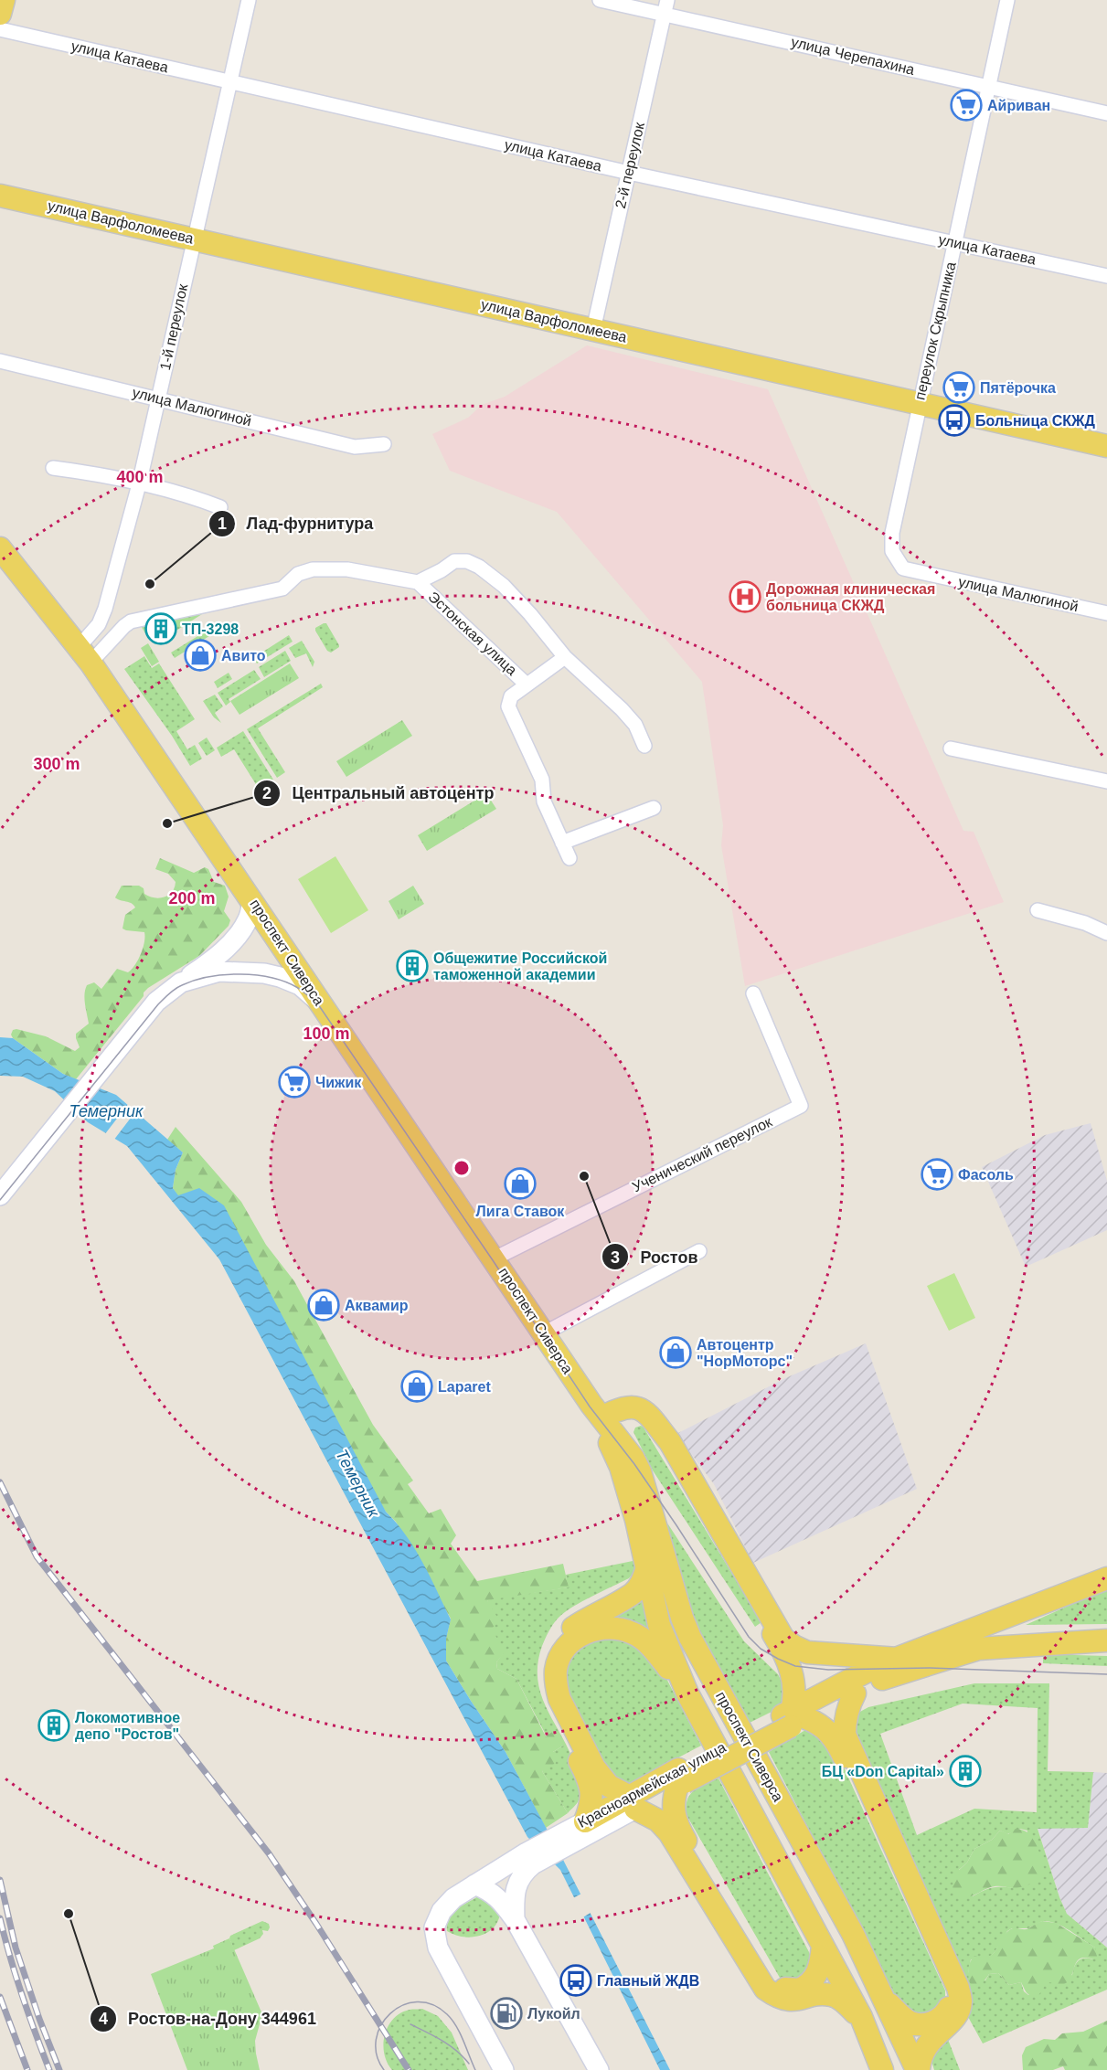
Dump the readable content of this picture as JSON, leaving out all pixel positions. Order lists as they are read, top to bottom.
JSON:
{
  "streets": {
    "main road": ["улица Варфоломеева", "проспект Сиверса", "Красноармейская улица"],
    "street": [
      "улица Черепахина",
      "улица Катаева",
      "2-й переулок",
      "1-й переулок",
      "переулок Скрыпника",
      "улица Малюгиной",
      "Эстонская улица",
      "Ученический переулок"
    ]
  },
  "crossings": [
    ["улица Черепахина", "2-й переулок"],
    ["улица Черепахина", "переулок Скрыпника"],
    ["улица Катаева", "2-й переулок"],
    ["улица Катаева", "1-й переулок"],
    ["улица Катаева", "переулок Скрыпника"],
    ["2-й переулок", "улица Варфоломеева"],
    ["улица Варфоломеева", "1-й переулок"],
    ["улица Варфоломеева", "переулок Скрыпника"],
    ["1-й переулок", "улица Малюгиной"],
    ["1-й переулок", "проспект Сиверса"],
    ["переулок Скрыпника", "улица Малюгиной"],
    ["проспект Сиверса", "Ученический переулок"]
  ],
  "water": ["Темерник"],
  "places": {
    "supermarket": [
      "Айриван",
      "Пятёрочка",
      "Чижик",
      "Фасоль"
    ],
    "bus stop": ["Больница СКЖД", "Главный ЖДВ"],
    "other": [
      "Лад-фурнитура",
      "Центральный автоцентр",
      "Ростов",
      "Ростов-на-Дону 344961"
    ],
    "hospital": ["Дорожная клиническая больница СКЖД"],
    "building": [
      "ТП-3298",
      "Общежитие Российской таможенной академии",
      "Локомотивное депо \"Ростов\"",
      "БЦ «Don Capital»"
    ],
    "shop": [
      "Авито",
      "Лига Ставок",
      "Аквамир",
      "Автоцентр \"НорМоторс\"",
      "Laparet"
    ],
    "fuel station": ["Лукойл"]
  },
  "rings": [
    "400 m",
    "300 m",
    "200 m",
    "100 m"
  ]
}
